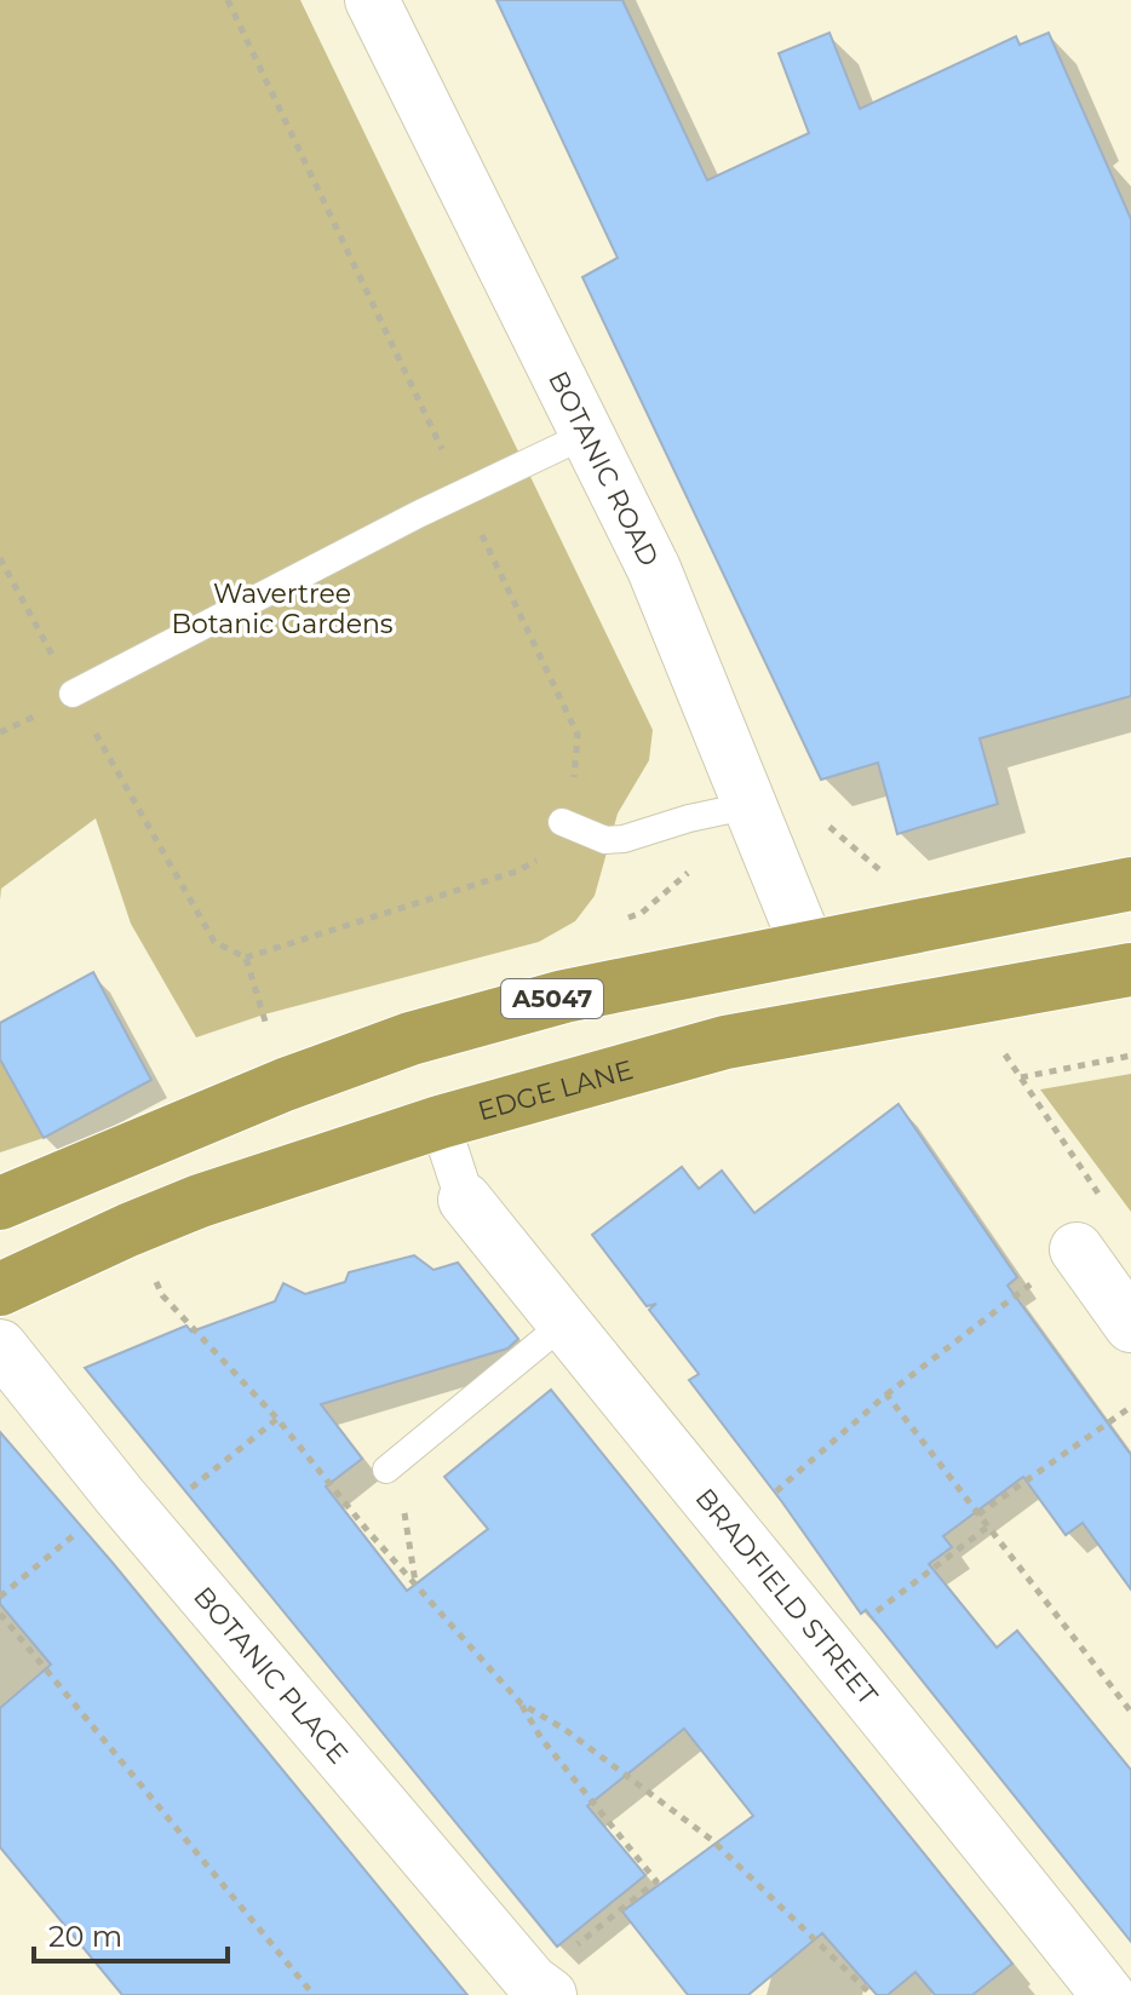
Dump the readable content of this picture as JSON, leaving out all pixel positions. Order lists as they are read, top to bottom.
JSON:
{
  "streets": {
    "highway": ["A5047", "EDGE LANE"],
    "street": ["BOTANIC ROAD", "BRADFIELD STREET", "BOTANIC PLACE"]
  },
  "crossings": [
    ["BOTANIC ROAD", "A5047"]
  ],
  "parks": ["Wavertree Botanic Gardens"],
  "scale_bar": "20 m"
}
